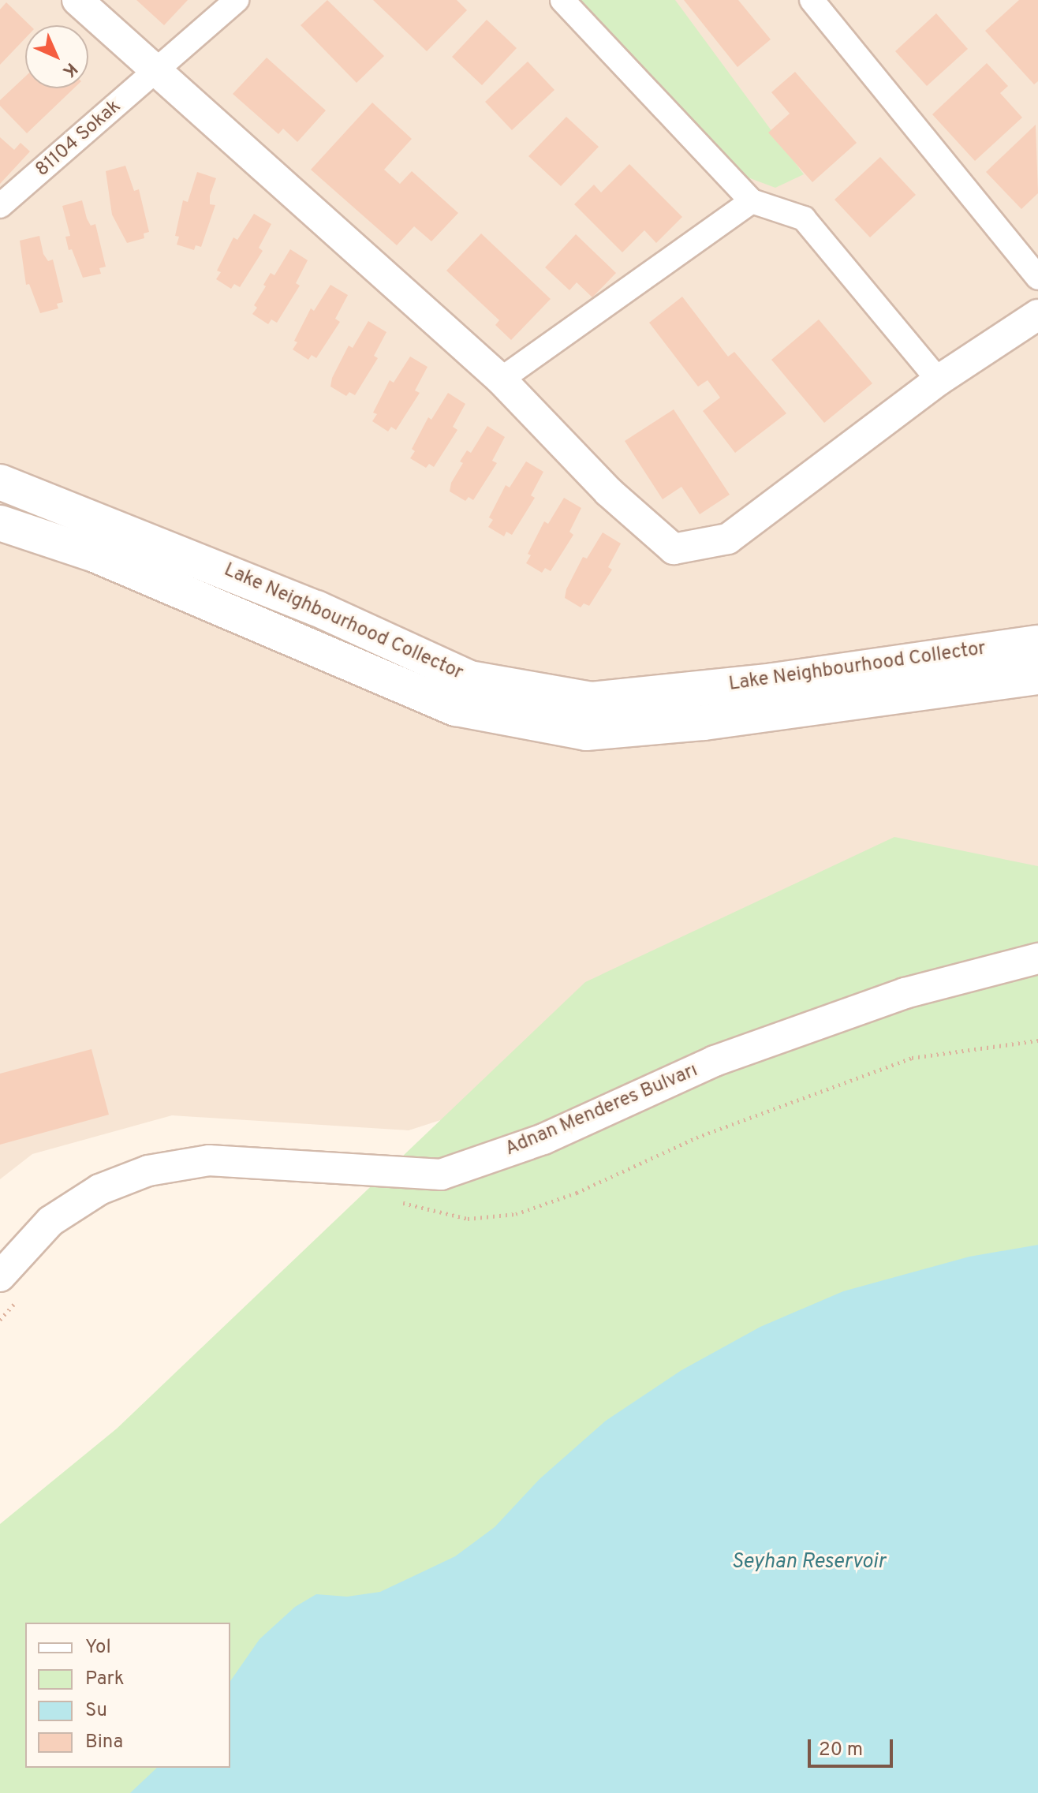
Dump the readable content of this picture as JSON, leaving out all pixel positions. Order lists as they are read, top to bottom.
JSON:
{
  "streets": {
    "main road": ["Lake Neighbourhood Collector"],
    "street": ["81104 Sokak", "Adnan Menderes Bulvarı"]
  },
  "water": ["Seyhan Reservoir"],
  "legend": [
    "Yol",
    "Park",
    "Su",
    "Bina"
  ],
  "scale_bar": "20 m",
  "north": "bottom right"
}
